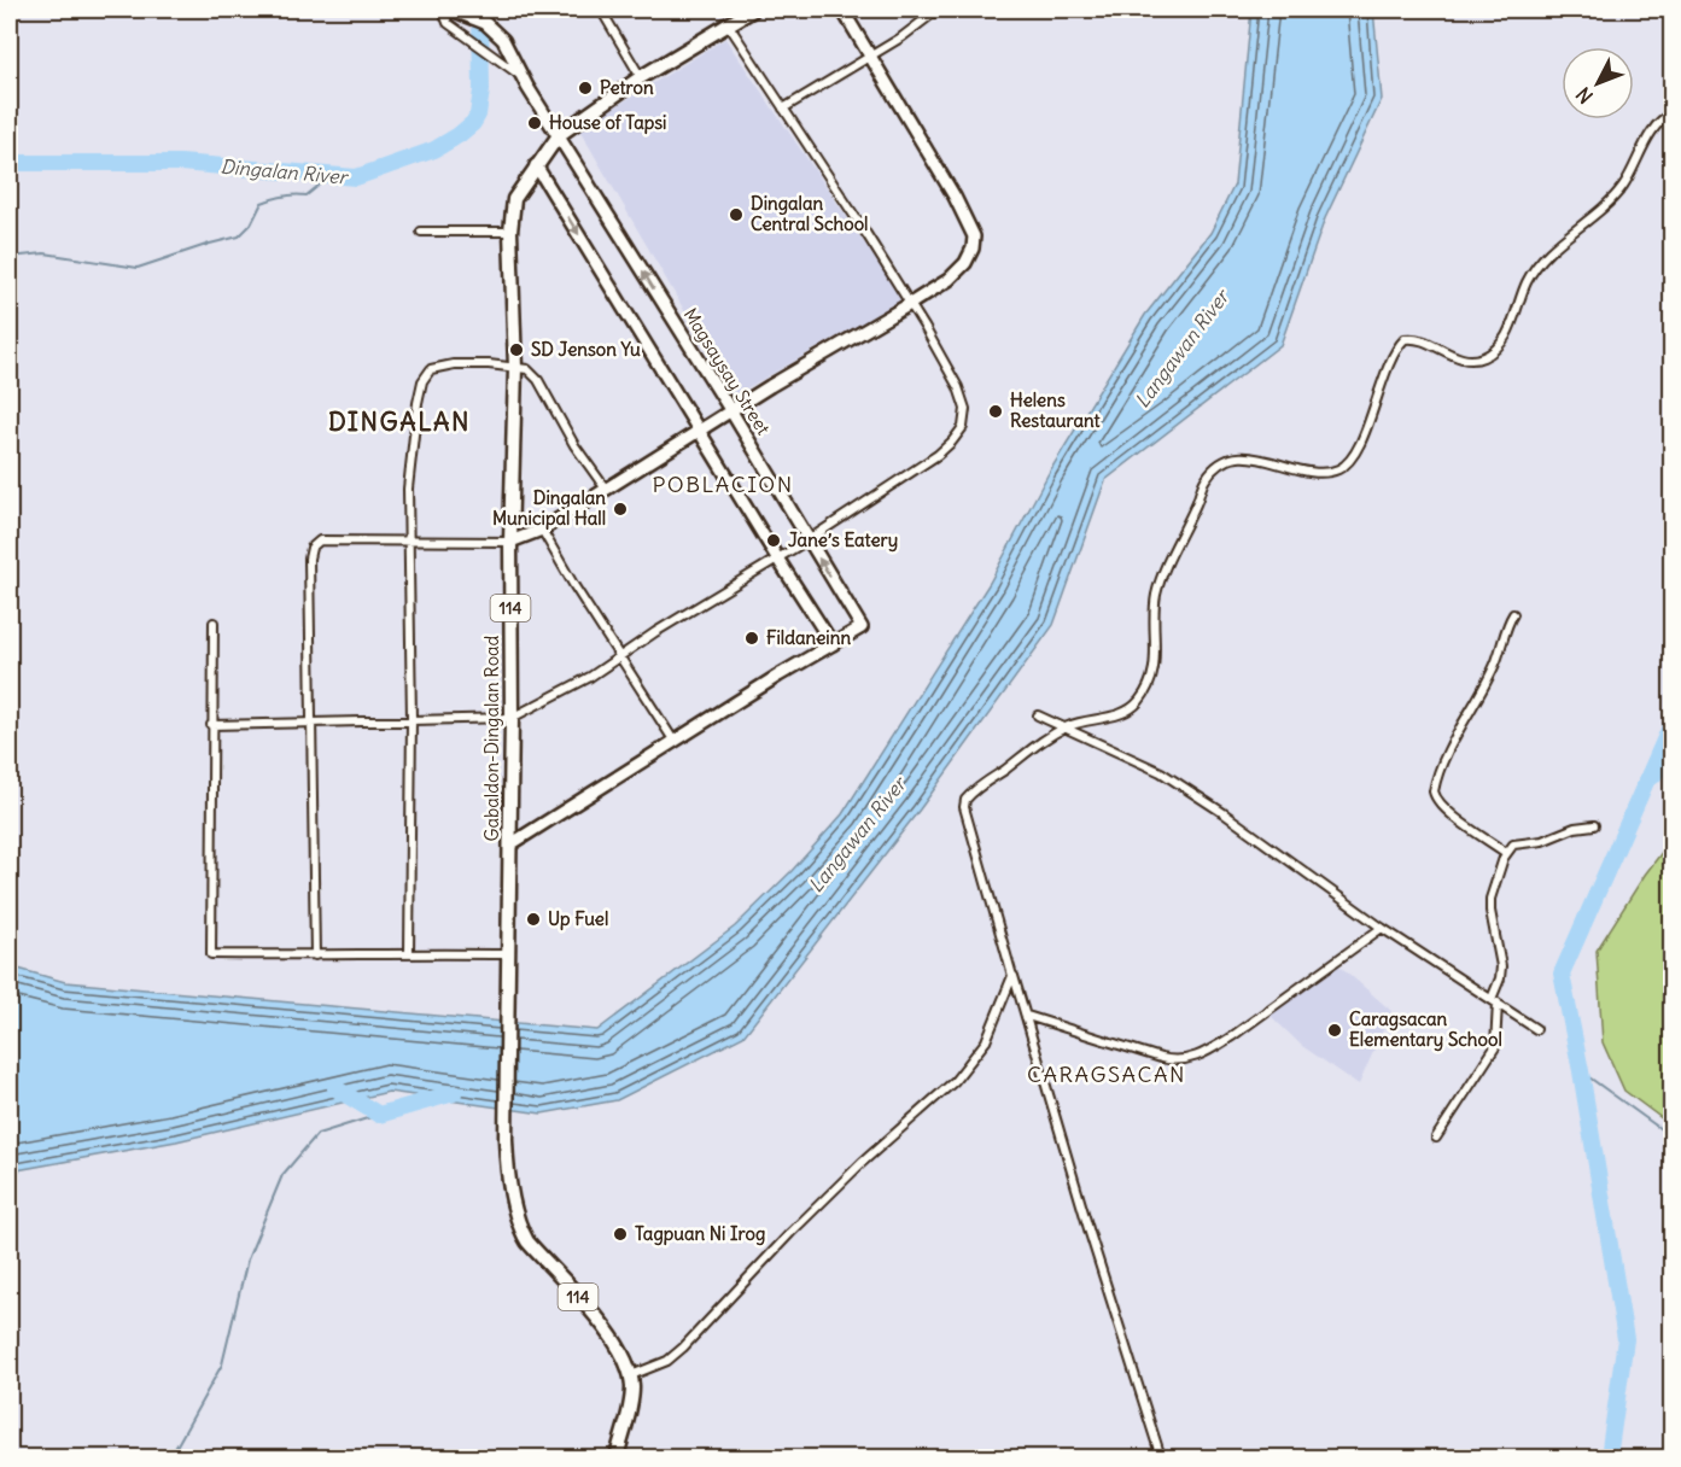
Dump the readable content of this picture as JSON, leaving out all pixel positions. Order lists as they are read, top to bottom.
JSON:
{
  "streets": {
    "main road": ["114", "Gabaldon-Dingalan Road"],
    "street": ["Magsaysay Street"]
  },
  "crossings": [
    ["Magsaysay Street", "Gabaldon-Dingalan Road"]
  ],
  "districts": ["DINGALAN", "POBLACION", "CARAGSACAN"],
  "water": ["Dingalan River", "Langawan River"],
  "places": [
    "Petron",
    "House of Tapsi",
    "Dingalan Central School",
    "SD Jenson Yu",
    "Helens Restaurant",
    "Dingalan Municipal Hall",
    "Jane’s Eatery",
    "Fildaneinn",
    "Up Fuel",
    "Caragsacan Elementary School",
    "Tagpuan Ni Irog"
  ],
  "north": "bottom left"
}
